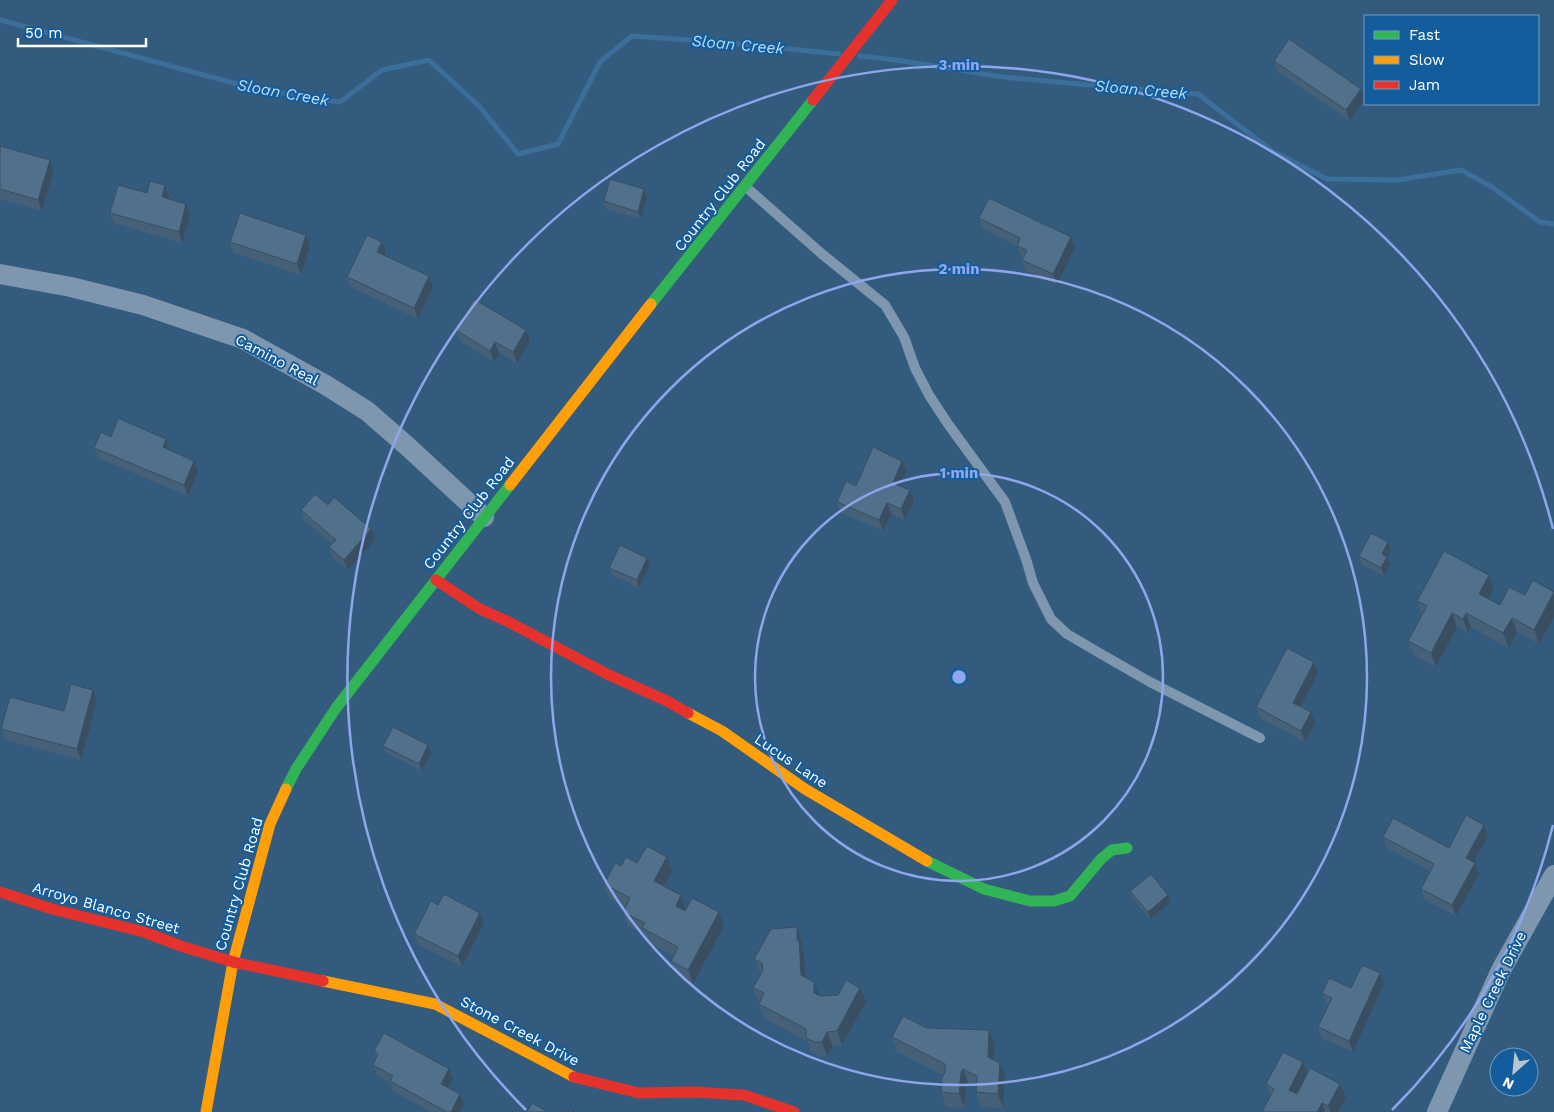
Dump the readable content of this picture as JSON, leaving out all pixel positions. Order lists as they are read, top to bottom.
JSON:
{
  "streets": {
    "street": [
      "Country Club Road",
      "Camino Real",
      "Lucus Lane",
      "Arroyo Blanco Street",
      "Maple Creek Drive",
      "Stone Creek Drive"
    ]
  },
  "crossings": [
    ["Country Club Road", "Camino Real"],
    ["Country Club Road", "Lucus Lane"],
    ["Country Club Road", "Arroyo Blanco Street"],
    ["Country Club Road", "Stone Creek Drive"],
    ["Arroyo Blanco Street", "Stone Creek Drive"]
  ],
  "water": ["Sloan Creek"],
  "legend": ["Fast", "Slow", "Jam"],
  "scale_bar": "50 m",
  "north": "bottom left",
  "rings": ["3 min", "2 min", "1 min"]
}
